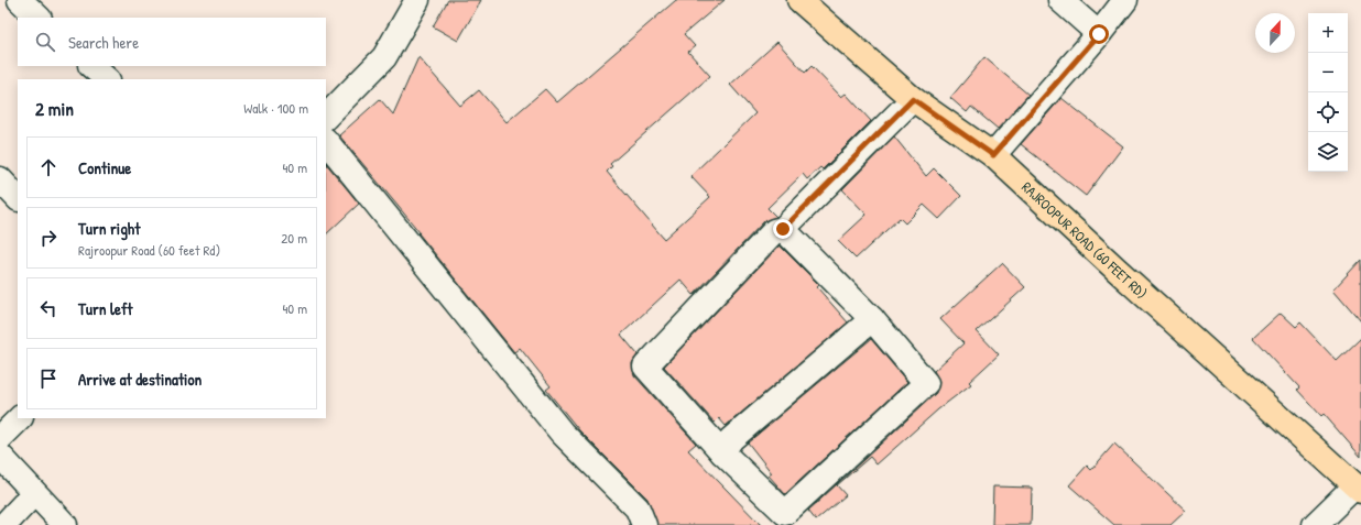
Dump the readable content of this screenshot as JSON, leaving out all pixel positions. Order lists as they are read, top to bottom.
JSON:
{
  "streets": {
    "main road": ["RAJROOPUR ROAD (60 FEET RD)"]
  },
  "north": "top",
  "page": {
    "map_buttons": ["+", "−"],
    "search": "Search here",
    "heading": ["2 min", "Walk · 100 m"],
    "list": [
      ["Continue", "40 m"],
      ["Turn right", "Rajroopur Road (60 feet Rd)", "20 m"],
      ["Turn left", "40 m"],
      "Arrive at destination"
    ]
  }
}
